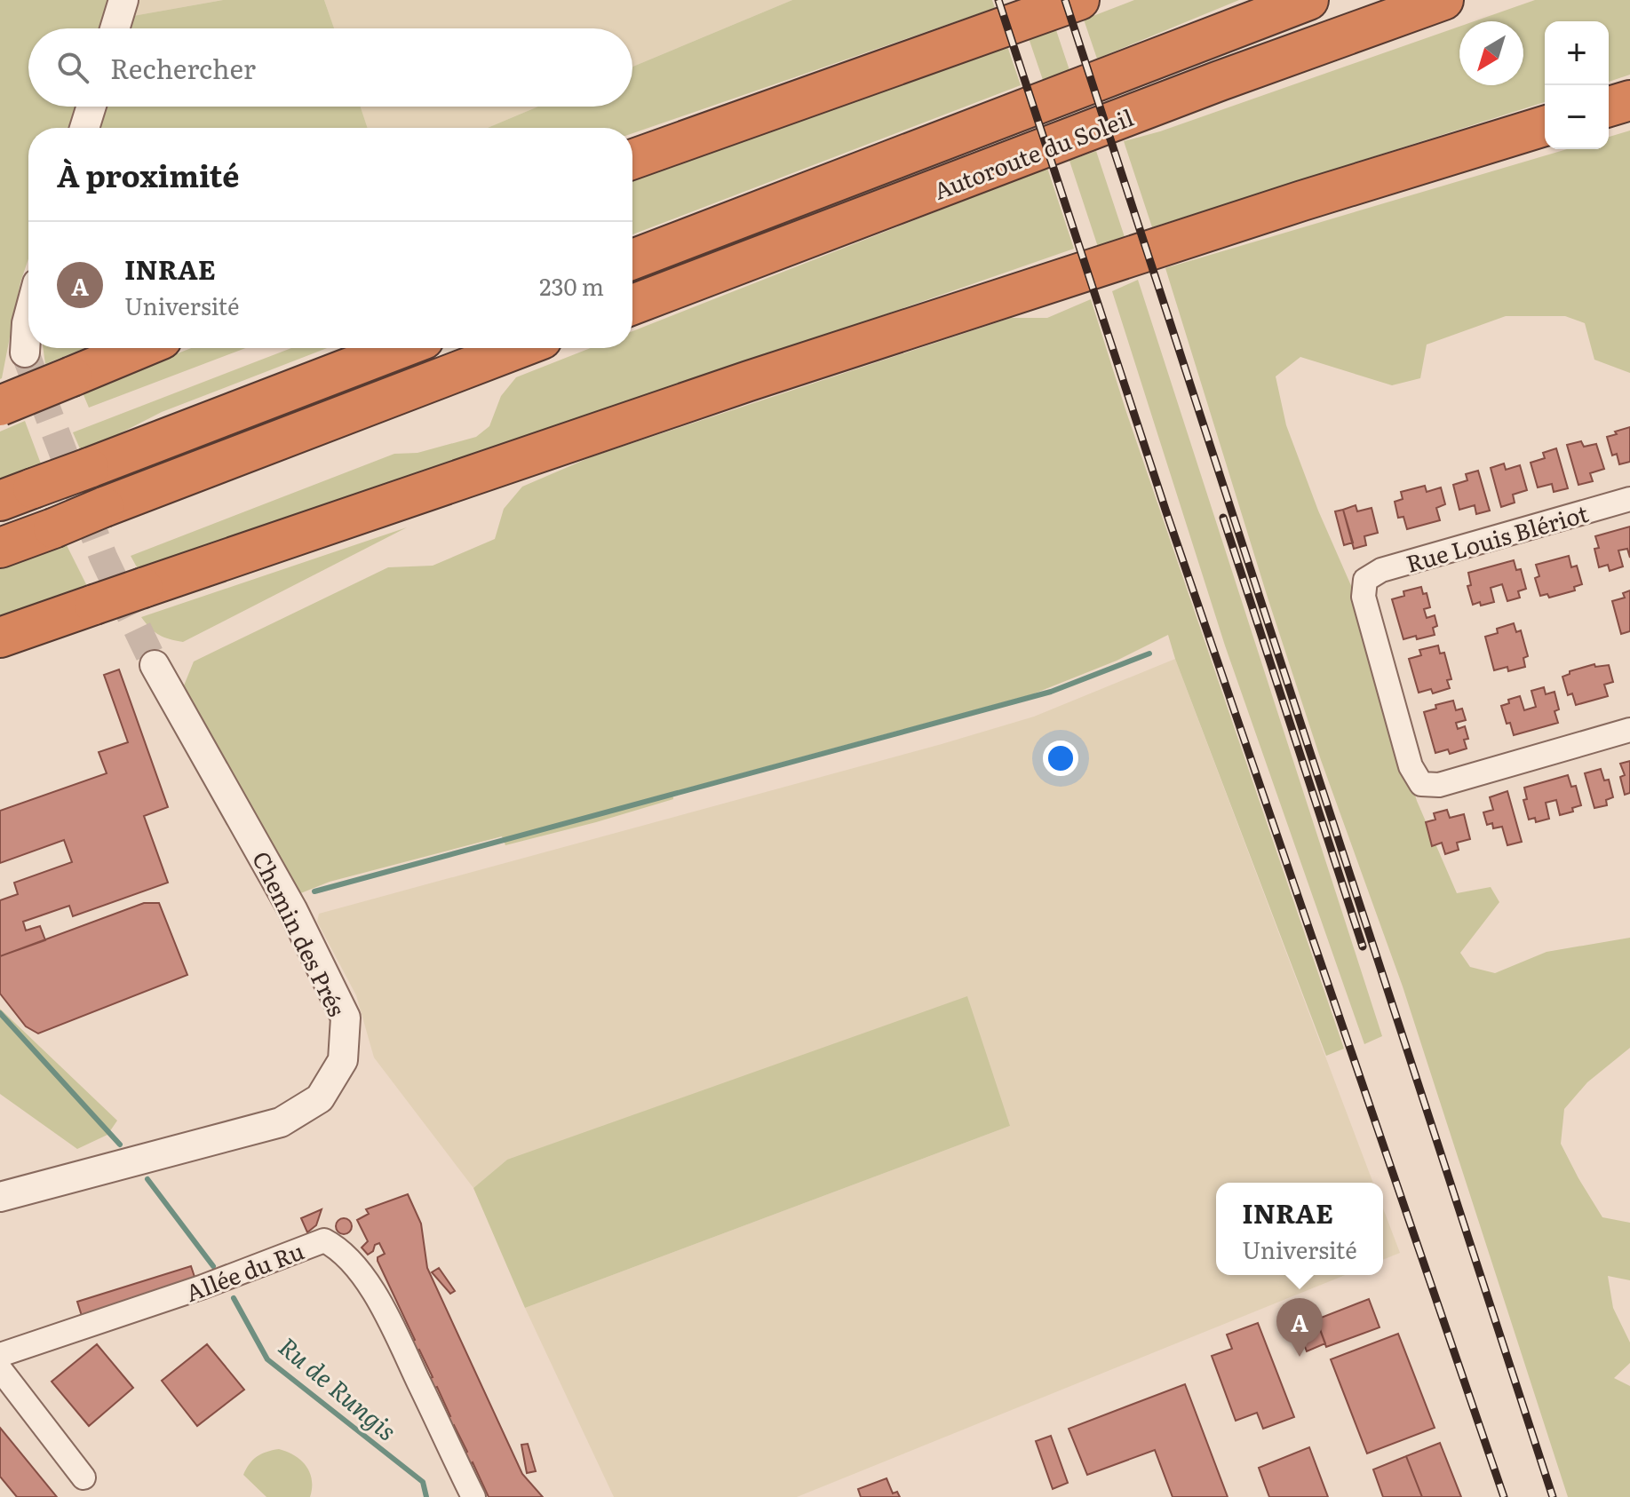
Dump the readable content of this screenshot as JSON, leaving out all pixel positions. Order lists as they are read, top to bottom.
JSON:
{
  "streets": {
    "highway": ["Autoroute du Soleil"],
    "street": ["Rue Louis Blériot", "Chemin des Prés", "Allée du Ru"]
  },
  "water": ["Ru de Rungis"],
  "north": "bottom left",
  "page": {
    "map_buttons": ["+", "−"],
    "search": "Rechercher",
    "heading": "À proximité",
    "list": [
      {
        "mark": "A",
        "name": "INRAE",
        "note": "Université",
        "value": "230 m"
      }
    ],
    "popup": ["INRAE", "Université"],
    "pins": "A"
  }
}
